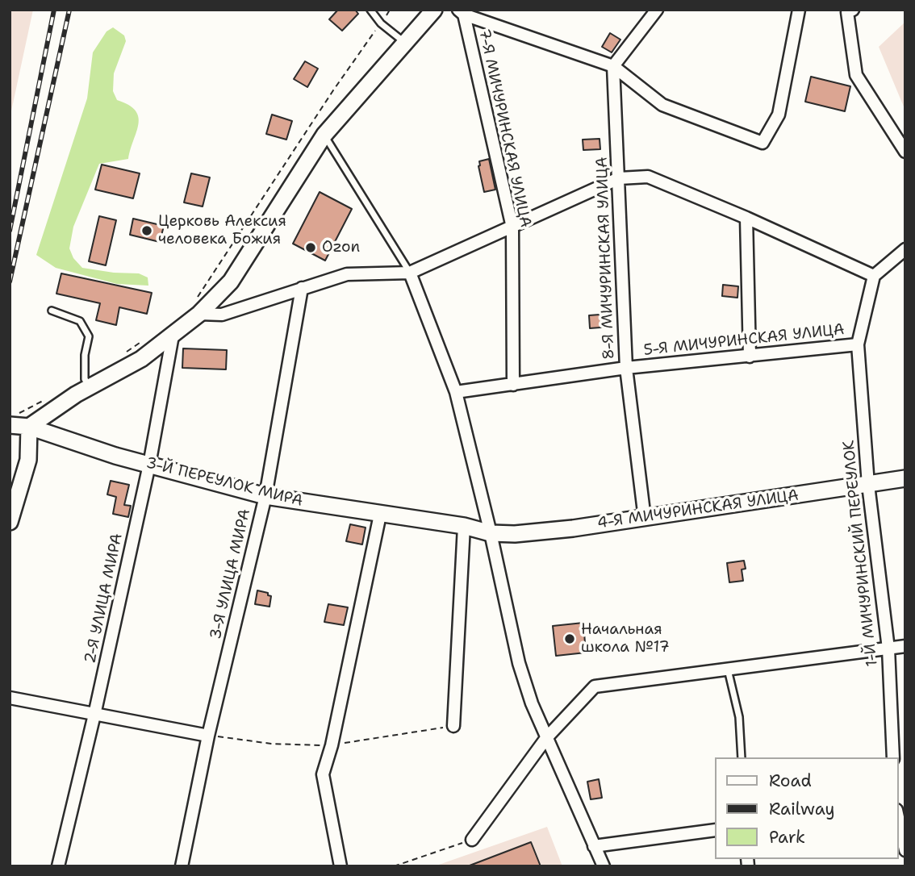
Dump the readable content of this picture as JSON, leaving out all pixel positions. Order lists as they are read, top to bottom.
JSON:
{
  "streets": {
    "street": [
      "7-Я МИЧУРИНСКАЯ УЛИЦА",
      "8-Я МИЧУРИНСКАЯ УЛИЦА",
      "5-Я МИЧУРИНСКАЯ УЛИЦА",
      "3-Й ПЕРЕУЛОК МИРА",
      "4-Я МИЧУРИНСКАЯ УЛИЦА",
      "1-Й МИЧУРИНСКИЙ ПЕРЕУЛОК",
      "3-Я УЛИЦА МИРА",
      "2-Я УЛИЦА МИРА"
    ]
  },
  "crossings": [
    ["7-Я МИЧУРИНСКАЯ УЛИЦА", "5-Я МИЧУРИНСКАЯ УЛИЦА"],
    ["8-Я МИЧУРИНСКАЯ УЛИЦА", "5-Я МИЧУРИНСКАЯ УЛИЦА"],
    ["8-Я МИЧУРИНСКАЯ УЛИЦА", "4-Я МИЧУРИНСКАЯ УЛИЦА"],
    ["5-Я МИЧУРИНСКАЯ УЛИЦА", "1-Й МИЧУРИНСКИЙ ПЕРЕУЛОК"],
    ["3-Й ПЕРЕУЛОК МИРА", "4-Я МИЧУРИНСКАЯ УЛИЦА"],
    ["3-Й ПЕРЕУЛОК МИРА", "3-Я УЛИЦА МИРА"],
    ["3-Й ПЕРЕУЛОК МИРА", "2-Я УЛИЦА МИРА"],
    ["4-Я МИЧУРИНСКАЯ УЛИЦА", "1-Й МИЧУРИНСКИЙ ПЕРЕУЛОК"]
  ],
  "places": ["Церковь Алексия человека Божия", "Ozon", "Начальная школа №17"],
  "legend": ["Road", "Railway", "Park"]
}
